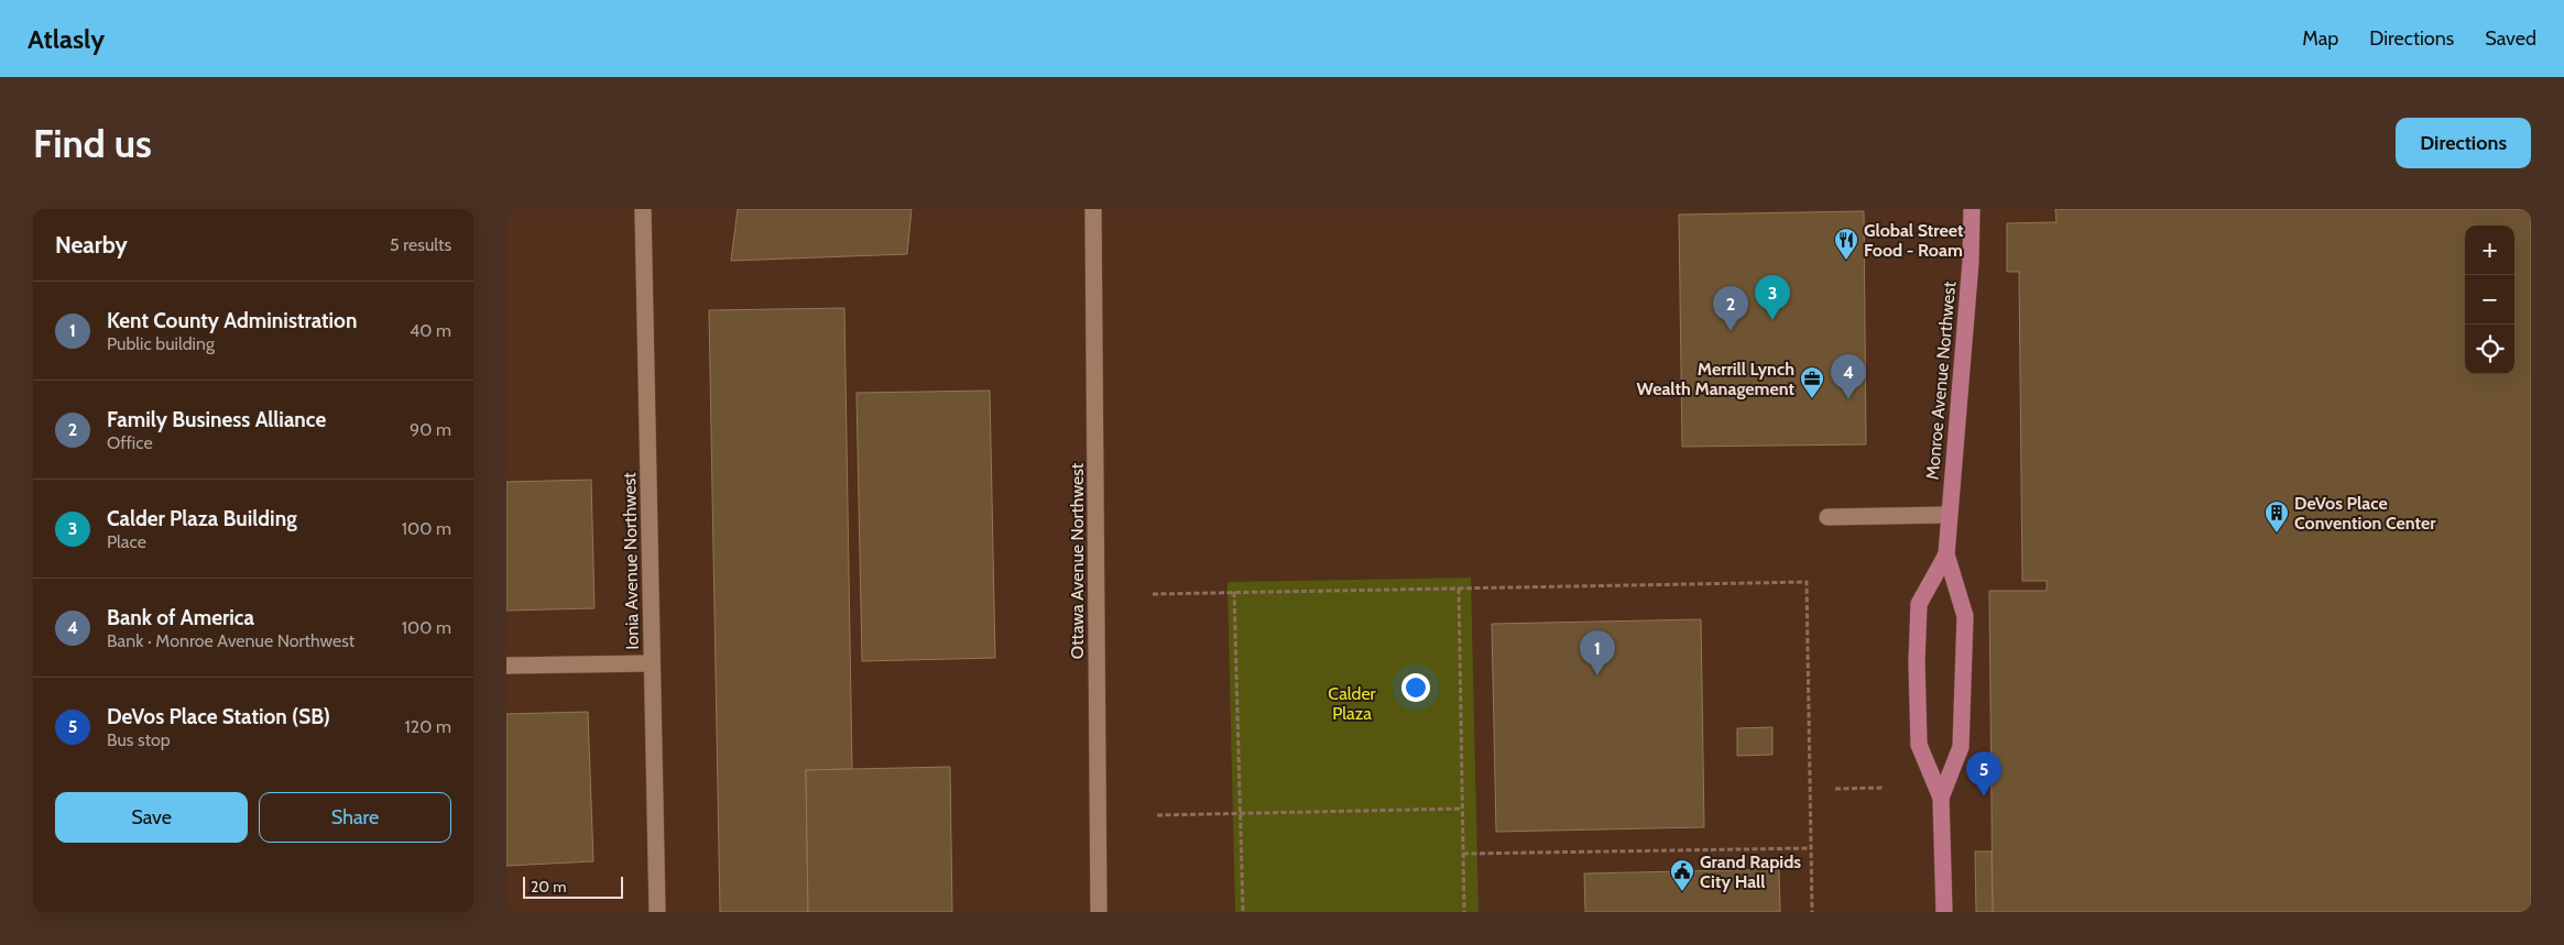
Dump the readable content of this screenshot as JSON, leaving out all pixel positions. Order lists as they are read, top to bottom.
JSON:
{
  "streets": {
    "main road": ["Monroe Avenue Northwest"],
    "street": ["Ionia Avenue Northwest", "Ottawa Avenue Northwest"]
  },
  "parks": ["Calder Plaza"],
  "places": {
    "restaurant": ["Global Street Food - Roam"],
    "office": ["Merrill Lynch Wealth Management"],
    "building": ["DeVos Place Convention Center"],
    "public building": ["Grand Rapids City Hall"]
  },
  "scale_bar": "20 m",
  "page": {
    "header": "Atlasly",
    "nav": ["Map", "Directions", "Saved"],
    "buttons": [
      "Directions",
      ["Save", "Share"]
    ],
    "title": "Find us",
    "heading": ["Nearby", "5 results"],
    "map_buttons": ["+", "−"],
    "pins": [
      "3",
      "2",
      "4",
      "1",
      "5"
    ],
    "list": [
      {
        "mark": "1",
        "name": "Kent County Administration",
        "note": "Public building",
        "value": "40 m"
      },
      {
        "mark": "2",
        "name": "Family Business Alliance",
        "note": "Office",
        "value": "90 m"
      },
      {
        "mark": "3",
        "name": "Calder Plaza Building",
        "note": "Place",
        "value": "100 m"
      },
      {
        "mark": "4",
        "name": "Bank of America",
        "note": "Bank · Monroe Avenue Northwest",
        "value": "100 m"
      },
      {
        "mark": "5",
        "name": "DeVos Place Station (SB)",
        "note": "Bus stop",
        "value": "120 m"
      }
    ],
    "scale": "20 m"
  }
}
